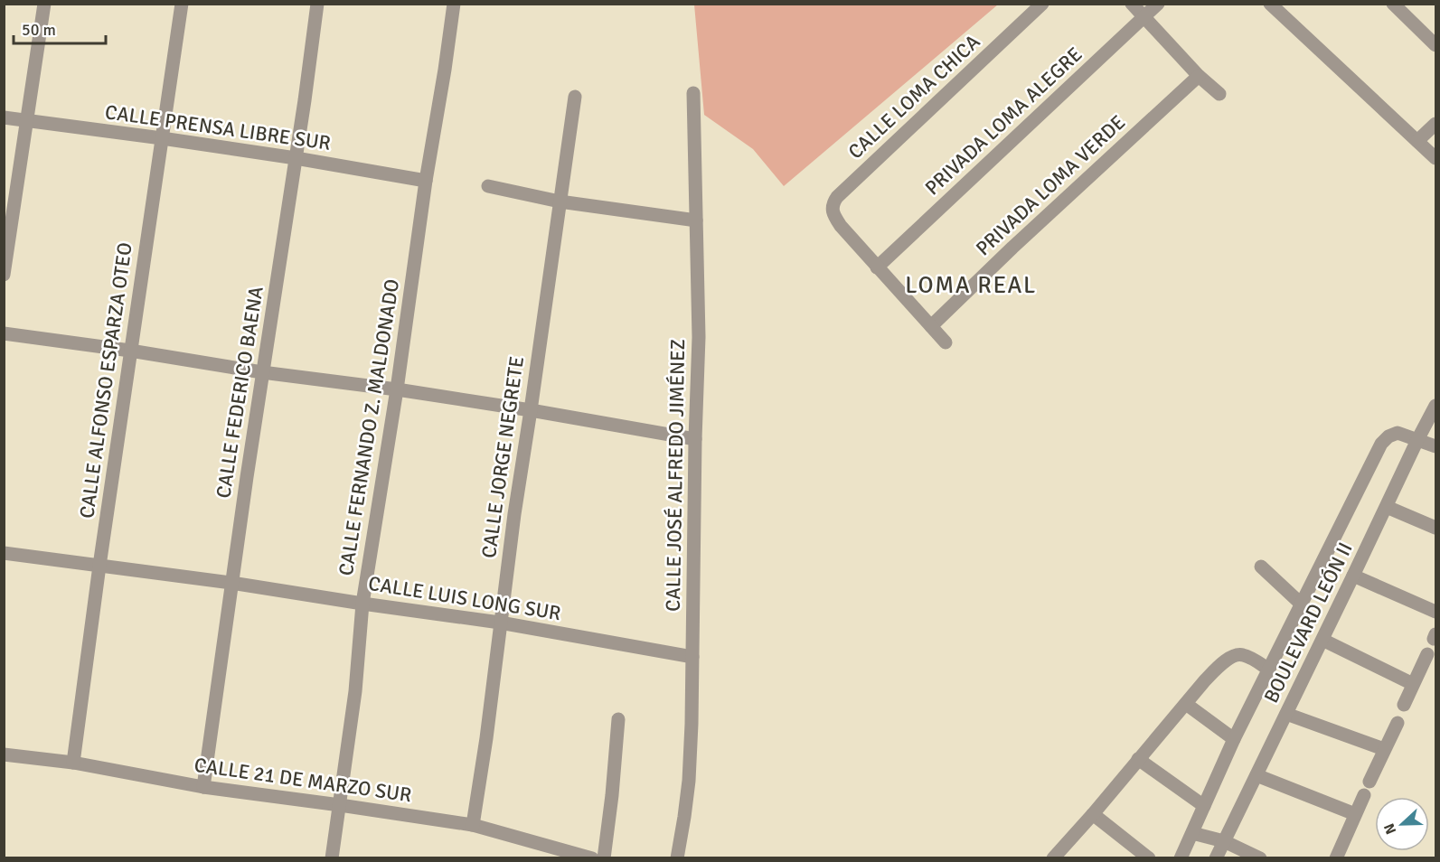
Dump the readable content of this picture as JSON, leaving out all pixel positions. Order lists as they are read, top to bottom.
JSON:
{
  "streets": {
    "street": [
      "CALLE LOMA CHICA",
      "PRIVADA LOMA ALEGRE",
      "CALLE PRENSA LIBRE SUR",
      "PRIVADA LOMA VERDE",
      "CALLE ALFONSO ESPARZA OTEO",
      "CALLE FEDERICO BAENA",
      "CALLE FERNANDO Z. MALDONADO",
      "CALLE JORGE NEGRETE",
      "CALLE JOSÉ ALFREDO JIMÉNEZ",
      "CALLE LUIS LONG SUR",
      "BOULEVARD LEÓN II",
      "CALLE 21 DE MARZO SUR"
    ]
  },
  "crossings": [
    ["CALLE LOMA CHICA", "PRIVADA LOMA ALEGRE"],
    ["CALLE PRENSA LIBRE SUR", "CALLE ALFONSO ESPARZA OTEO"],
    ["CALLE PRENSA LIBRE SUR", "CALLE FEDERICO BAENA"],
    ["CALLE PRENSA LIBRE SUR", "CALLE FERNANDO Z. MALDONADO"],
    ["CALLE ALFONSO ESPARZA OTEO", "CALLE LUIS LONG SUR"],
    ["CALLE ALFONSO ESPARZA OTEO", "CALLE 21 DE MARZO SUR"],
    ["CALLE FEDERICO BAENA", "CALLE LUIS LONG SUR"],
    ["CALLE FEDERICO BAENA", "CALLE 21 DE MARZO SUR"],
    ["CALLE FERNANDO Z. MALDONADO", "CALLE LUIS LONG SUR"],
    ["CALLE FERNANDO Z. MALDONADO", "CALLE 21 DE MARZO SUR"],
    ["CALLE JORGE NEGRETE", "CALLE LUIS LONG SUR"],
    ["CALLE JORGE NEGRETE", "CALLE 21 DE MARZO SUR"],
    ["CALLE JOSÉ ALFREDO JIMÉNEZ", "CALLE LUIS LONG SUR"]
  ],
  "districts": ["LOMA REAL"],
  "scale_bar": "50 m",
  "north": "left"
}
